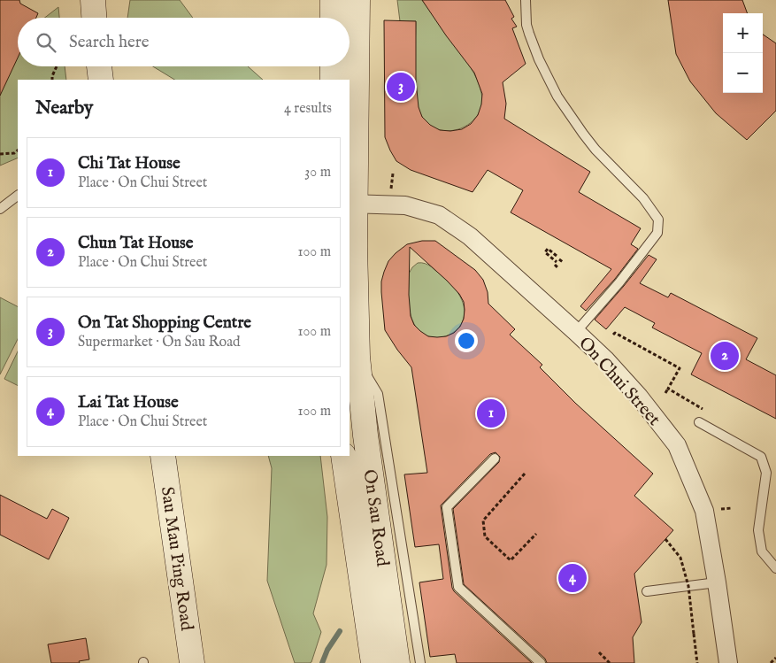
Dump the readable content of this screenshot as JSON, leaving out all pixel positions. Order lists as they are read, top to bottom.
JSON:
{
  "streets": {
    "main road": ["On Sau Road", "Sau Mau Ping Road"],
    "street": ["On Chui Street"]
  },
  "crossings": [
    ["On Chui Street", "On Sau Road"]
  ],
  "page": {
    "map_buttons": ["+", "−"],
    "search": "Search here",
    "pins": [
      "3",
      "2",
      "1",
      "4"
    ],
    "heading": ["Nearby", "4 results"],
    "list": [
      {
        "mark": "1",
        "name": "Chi Tat House",
        "note": "Place · On Chui Street",
        "value": "30 m"
      },
      {
        "mark": "2",
        "name": "Chun Tat House",
        "note": "Place · On Chui Street",
        "value": "100 m"
      },
      {
        "mark": "3",
        "name": "On Tat Shopping Centre",
        "note": "Supermarket · On Sau Road",
        "value": "100 m"
      },
      {
        "mark": "4",
        "name": "Lai Tat House",
        "note": "Place · On Chui Street",
        "value": "100 m"
      }
    ]
  }
}
